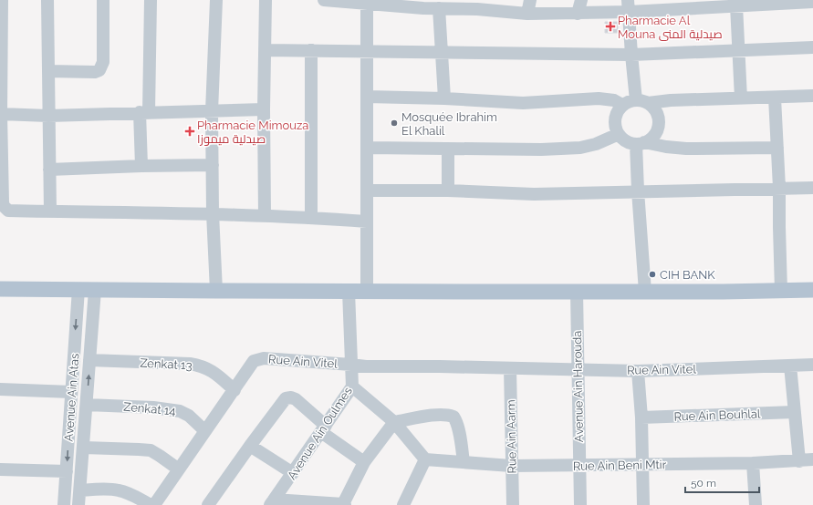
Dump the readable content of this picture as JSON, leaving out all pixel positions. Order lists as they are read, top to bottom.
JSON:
{
  "streets": {
    "street": [
      "Rue Ain Vitel",
      "Zenkat 13",
      "Avenue Ain Harouda",
      "Avenue Ain Atas",
      "Zenkat 14",
      "Rue Ain Bouhlal",
      "Avenue Ain Oulmes",
      "Rue Ain Aarm",
      "Rue Ain Beni Mtir"
    ]
  },
  "crossings": [
    ["Rue Ain Vitel", "Zenkat 13"],
    ["Rue Ain Vitel", "Avenue Ain Harouda"],
    ["Rue Ain Vitel", "Zenkat 14"],
    ["Rue Ain Vitel", "Avenue Ain Oulmes"],
    ["Rue Ain Vitel", "Rue Ain Aarm"],
    ["Zenkat 13", "Avenue Ain Atas"],
    ["Avenue Ain Harouda", "Rue Ain Beni Mtir"],
    ["Avenue Ain Atas", "Zenkat 14"],
    ["Rue Ain Aarm", "Rue Ain Beni Mtir"]
  ],
  "places": {
    "health": ["Pharmacie Al Mouna صيدلية المنى", "Pharmacie Mimouza صيدلية ميموزا"],
    "other": ["Mosquée Ibrahim El Khalil", "CIH BANK"]
  },
  "scale_bar": "50 m"
}
